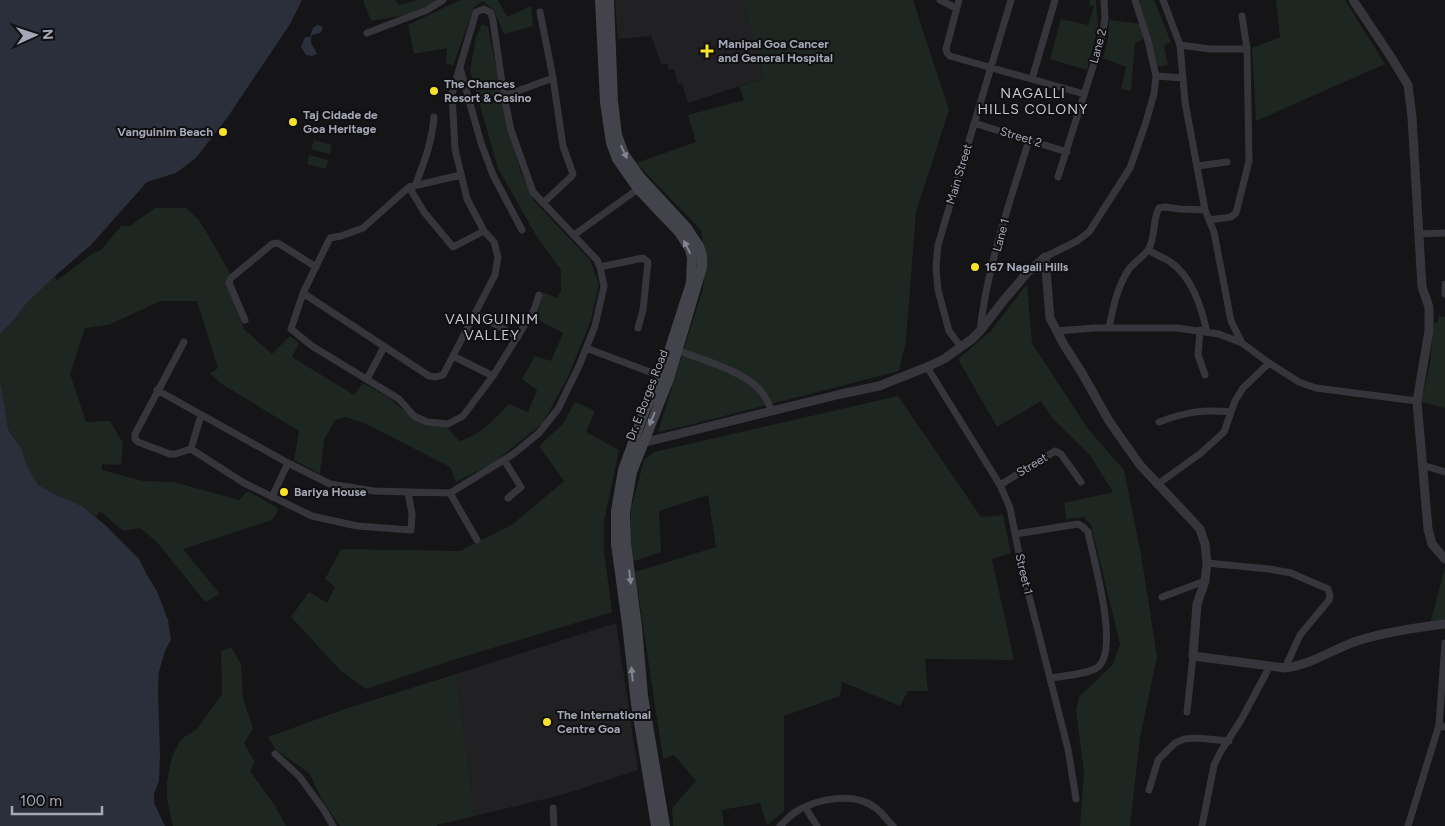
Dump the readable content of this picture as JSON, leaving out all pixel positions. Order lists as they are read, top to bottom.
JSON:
{
  "streets": {
    "main road": ["Dr. E Borges Road"],
    "street": [
      "Lane 2",
      "Street 2",
      "Main Street",
      "Lane 1",
      "Street",
      "Street 1"
    ]
  },
  "crossings": [
    ["Lane 2", "Street 2"],
    ["Street 2", "Main Street"],
    ["Street 2", "Lane 1"],
    ["Street", "Street 1"]
  ],
  "districts": ["NAGALLI HILLS COLONY", "VAINGUINIM VALLEY"],
  "places": {
    "health": ["Manipal Goa Cancer and General Hospital"],
    "other": [
      "The Chances Resort & Casino",
      "Taj Cidade de Goa Heritage",
      "Vanguinim Beach",
      "167 Nagali Hills",
      "Bariya House",
      "The International Centre Goa"
    ]
  },
  "scale_bar": "100 m",
  "north": "right"
}
